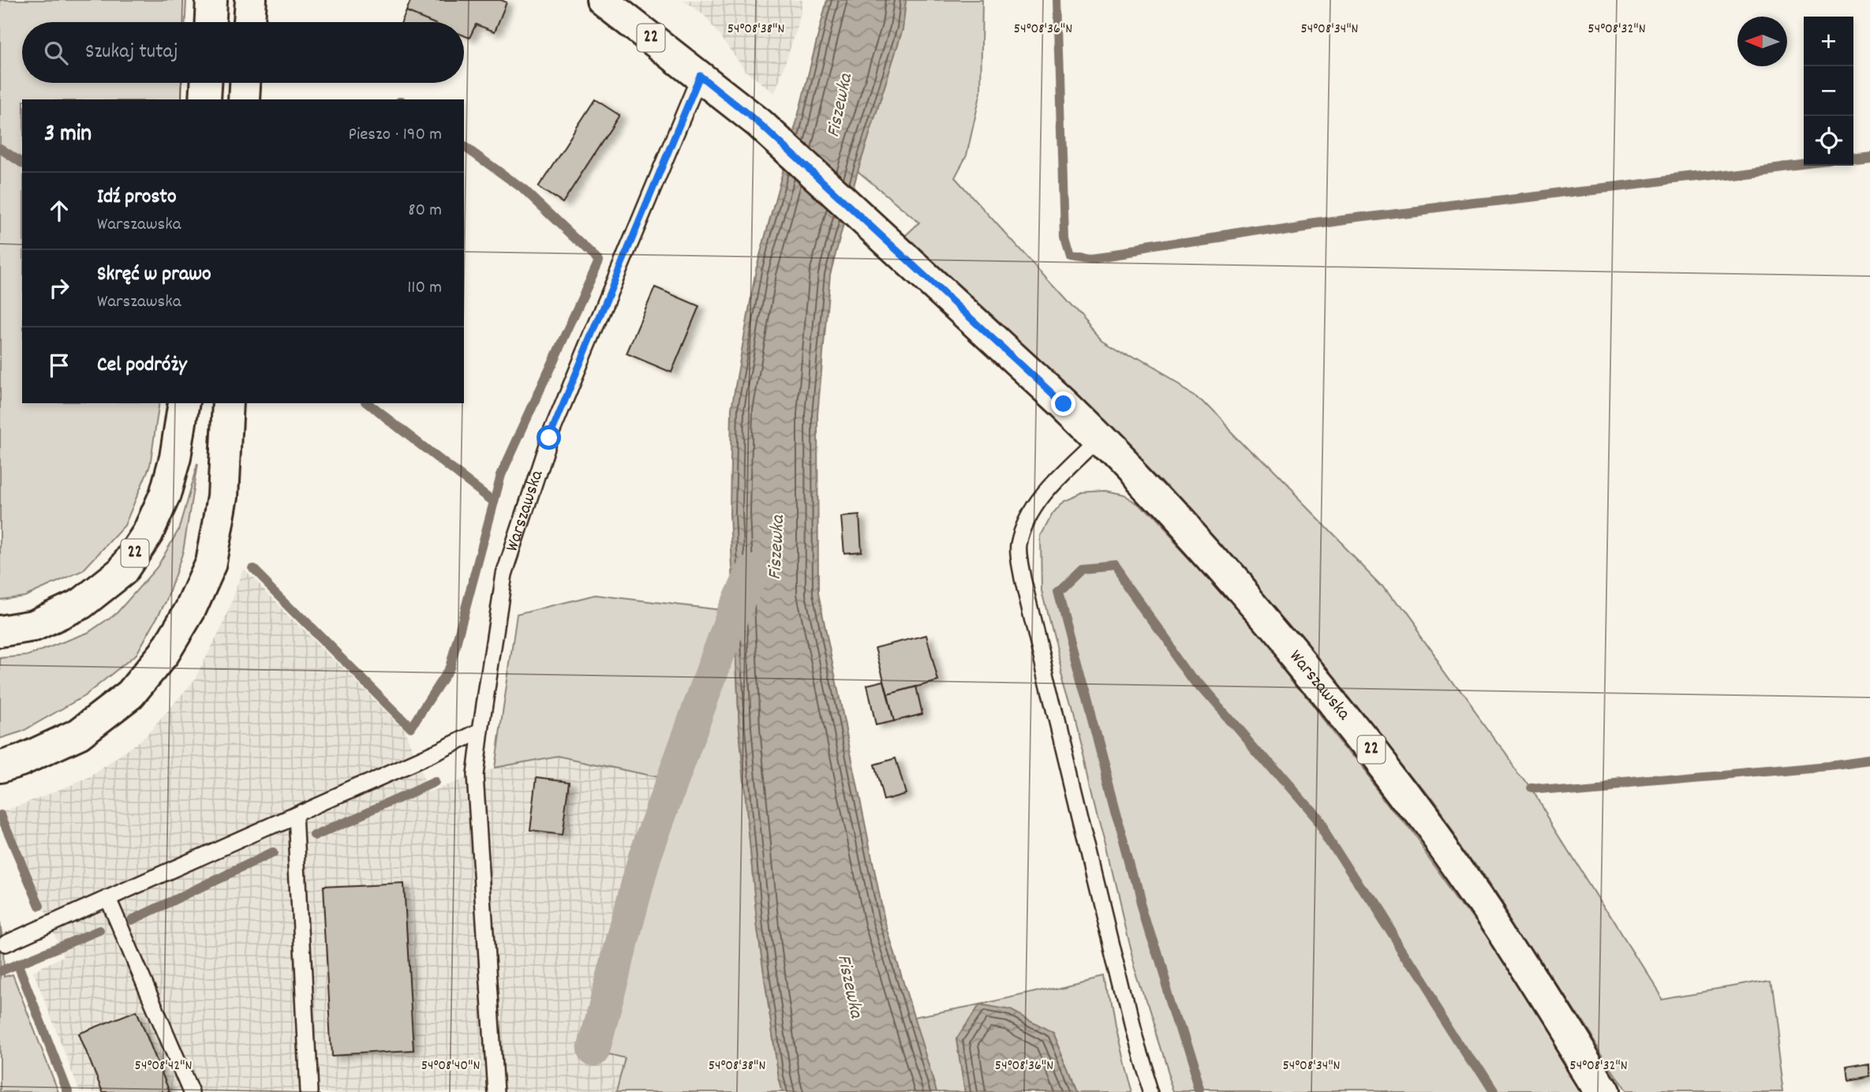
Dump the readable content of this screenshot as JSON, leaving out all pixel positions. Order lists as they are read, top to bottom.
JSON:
{
  "streets": {
    "main road": ["22", "Warszawska"]
  },
  "water": ["Fiszewka"],
  "north": "left",
  "page": {
    "map_buttons": ["+", "−"],
    "search": "Szukaj tutaj",
    "heading": ["3 min", "Pieszo · 190 m"],
    "list": [
      ["Idź prosto", "Warszawska", "80 m"],
      ["Skręć w prawo", "Warszawska", "110 m"],
      "Cel podróży"
    ]
  },
  "coordinates": [
    "54°08'38\"N",
    "54°08'36\"N",
    "54°08'34\"N",
    "54°08'32\"N",
    "54°08'42\"N",
    "54°08'40\"N"
  ]
}
